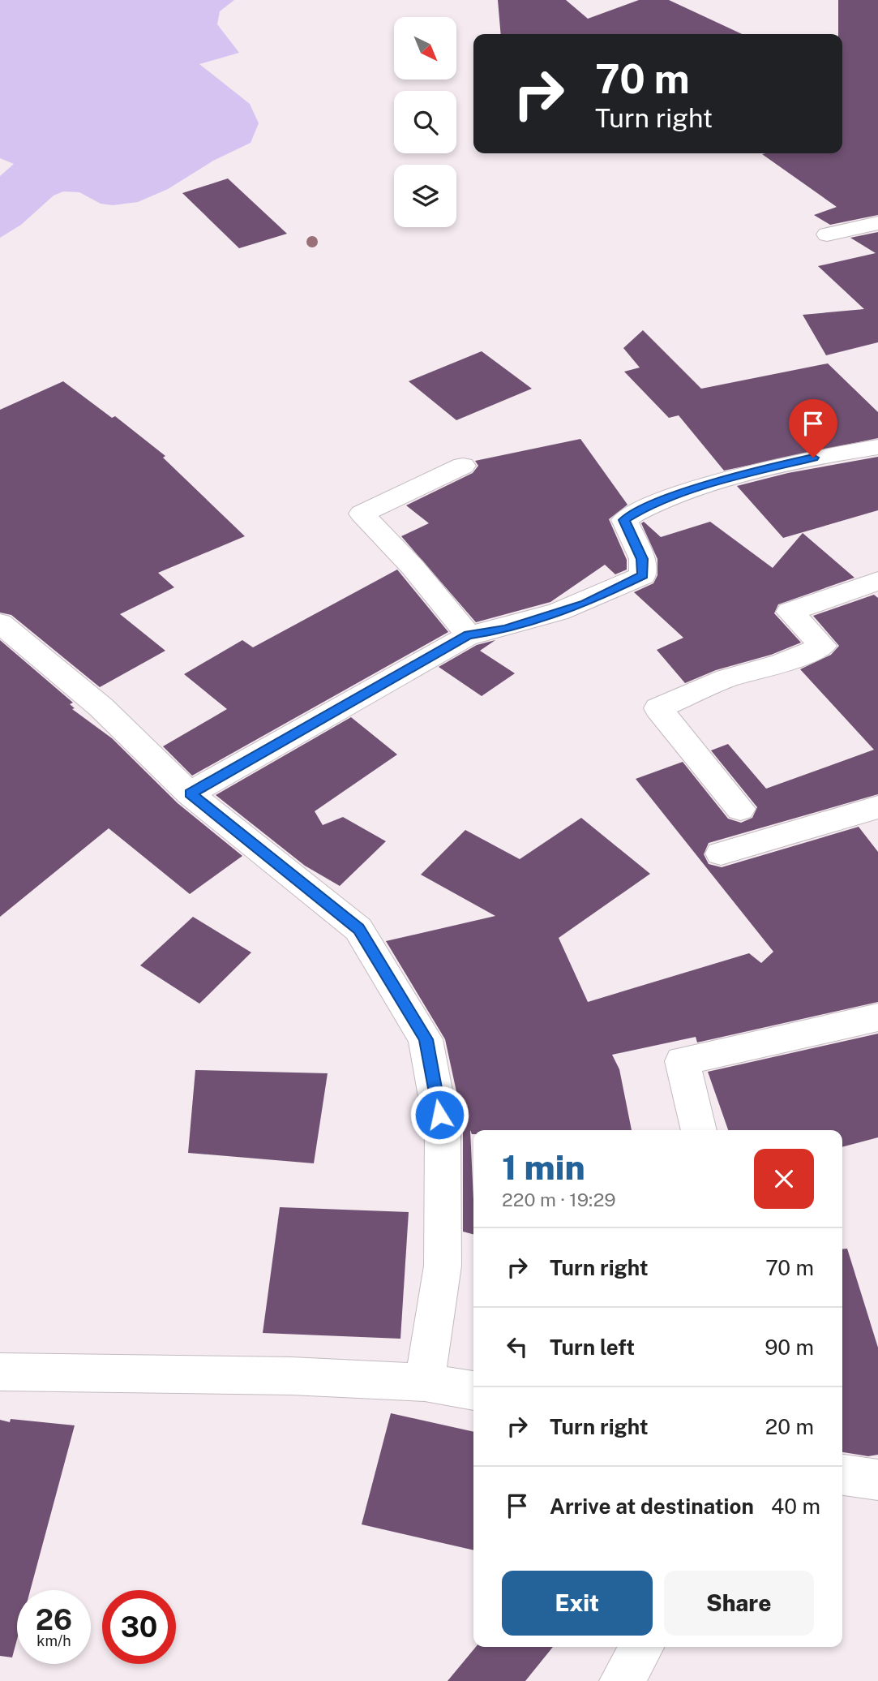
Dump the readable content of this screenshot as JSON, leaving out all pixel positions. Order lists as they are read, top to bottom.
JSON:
{
  "north": "bottom right",
  "page": {
    "turn": ["70 m", "Turn right"],
    "heading": ["1 min", "220 m · 19:29"],
    "list": [
      {
        "name": "Turn right",
        "value": "70 m"
      },
      {
        "name": "Turn left",
        "value": "90 m"
      },
      {
        "name": "Turn right",
        "value": "20 m"
      },
      {
        "name": "Arrive at destination",
        "value": "40 m"
      }
    ],
    "buttons": ["Exit", "Share"],
    "speed": "26 km/h",
    "limit": "30"
  }
}
